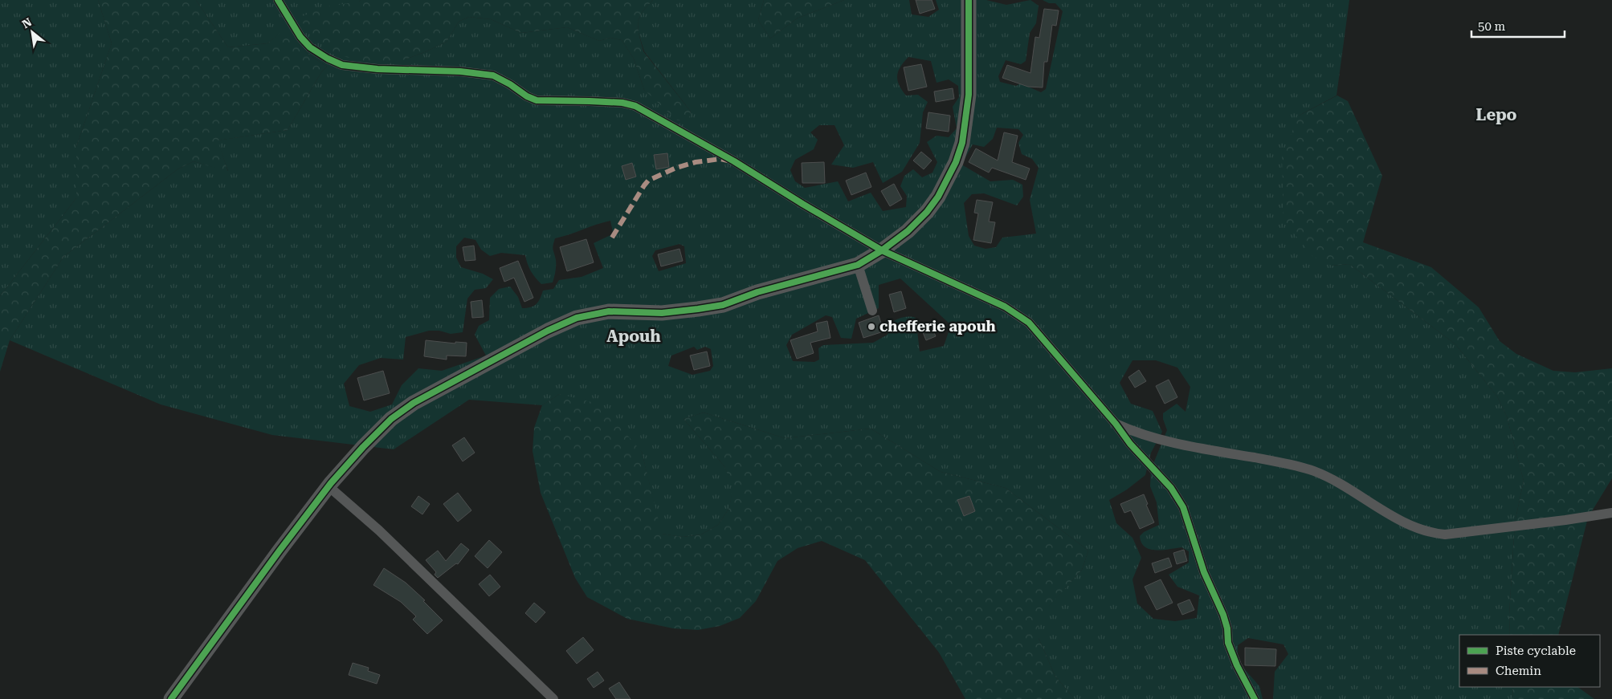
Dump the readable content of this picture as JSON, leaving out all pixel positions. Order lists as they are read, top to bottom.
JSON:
{
  "districts": ["Lepo", "Apouh"],
  "places": ["chefferie apouh"],
  "legend": ["Piste cyclable", "Chemin"],
  "scale_bar": "50 m",
  "north": "top left"
}
